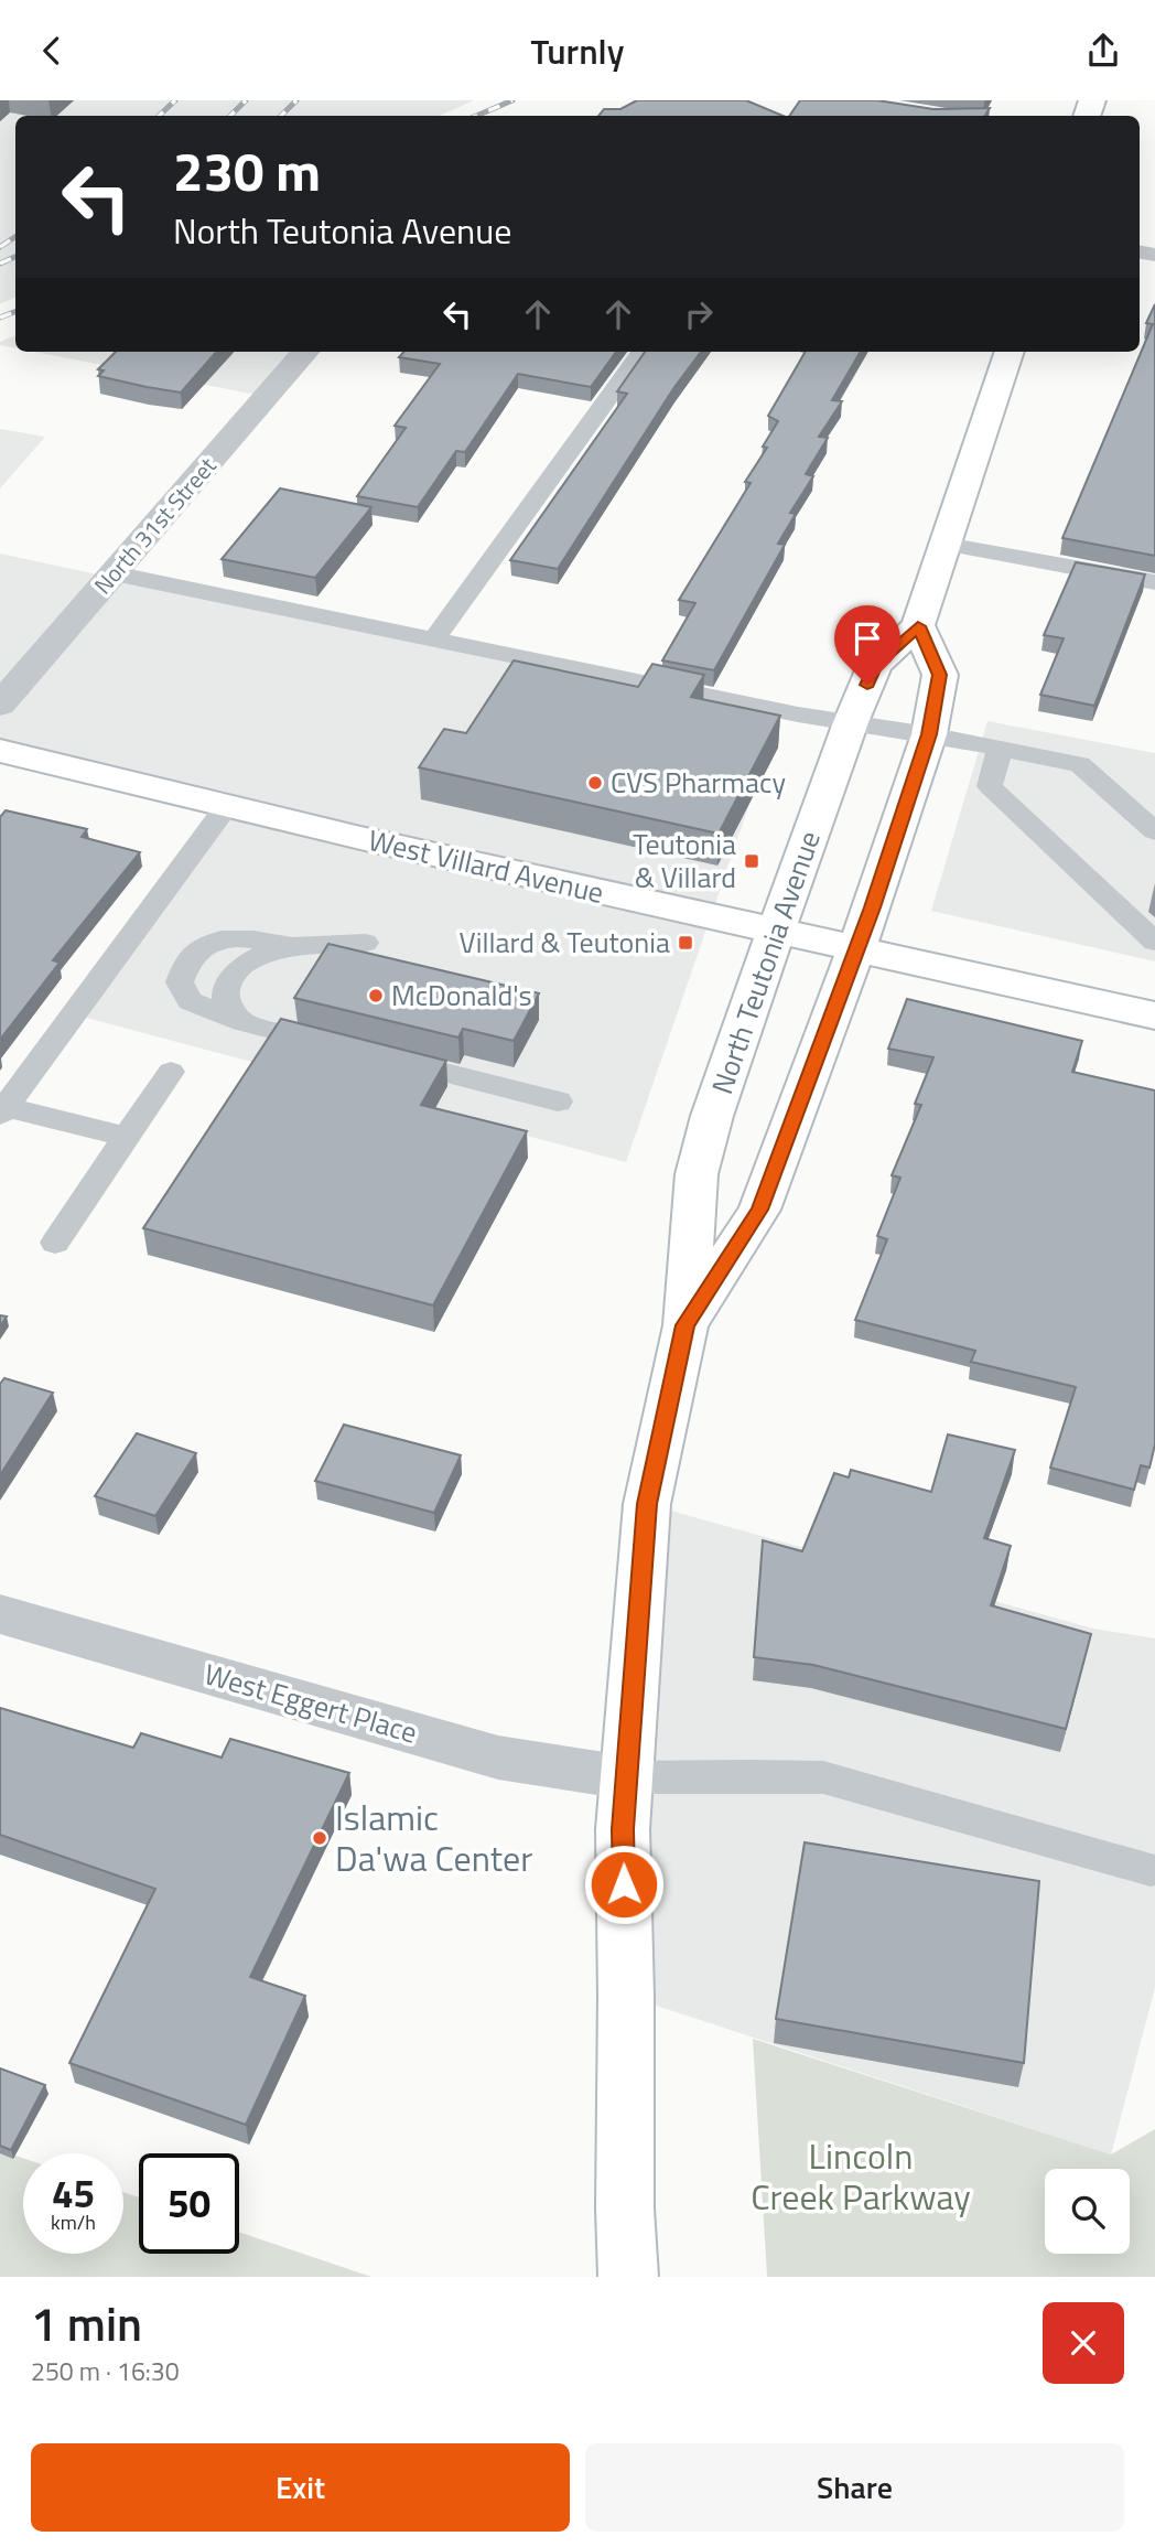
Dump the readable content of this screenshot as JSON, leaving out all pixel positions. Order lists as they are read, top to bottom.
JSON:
{
  "streets": {
    "main road": ["West Villard Avenue", "North Teutonia Avenue"],
    "street": ["North 31st Street", "West Eggert Place"]
  },
  "crossings": [
    ["West Villard Avenue", "North Teutonia Avenue"],
    ["North Teutonia Avenue", "West Eggert Place"]
  ],
  "parks": ["Lincoln Creek Parkway"],
  "places": {
    "other": ["CVS Pharmacy", "McDonald's", "Islamic Da'wa Center"],
    "transit": ["Teutonia & Villard", "Villard & Teutonia"]
  },
  "page": {
    "header": "Turnly",
    "turn": ["230 m", "North Teutonia Avenue"],
    "speed": "45 km/h",
    "limit": "50",
    "heading": ["1 min", "250 m · 16:30"],
    "buttons": ["Exit", "Share"]
  }
}
